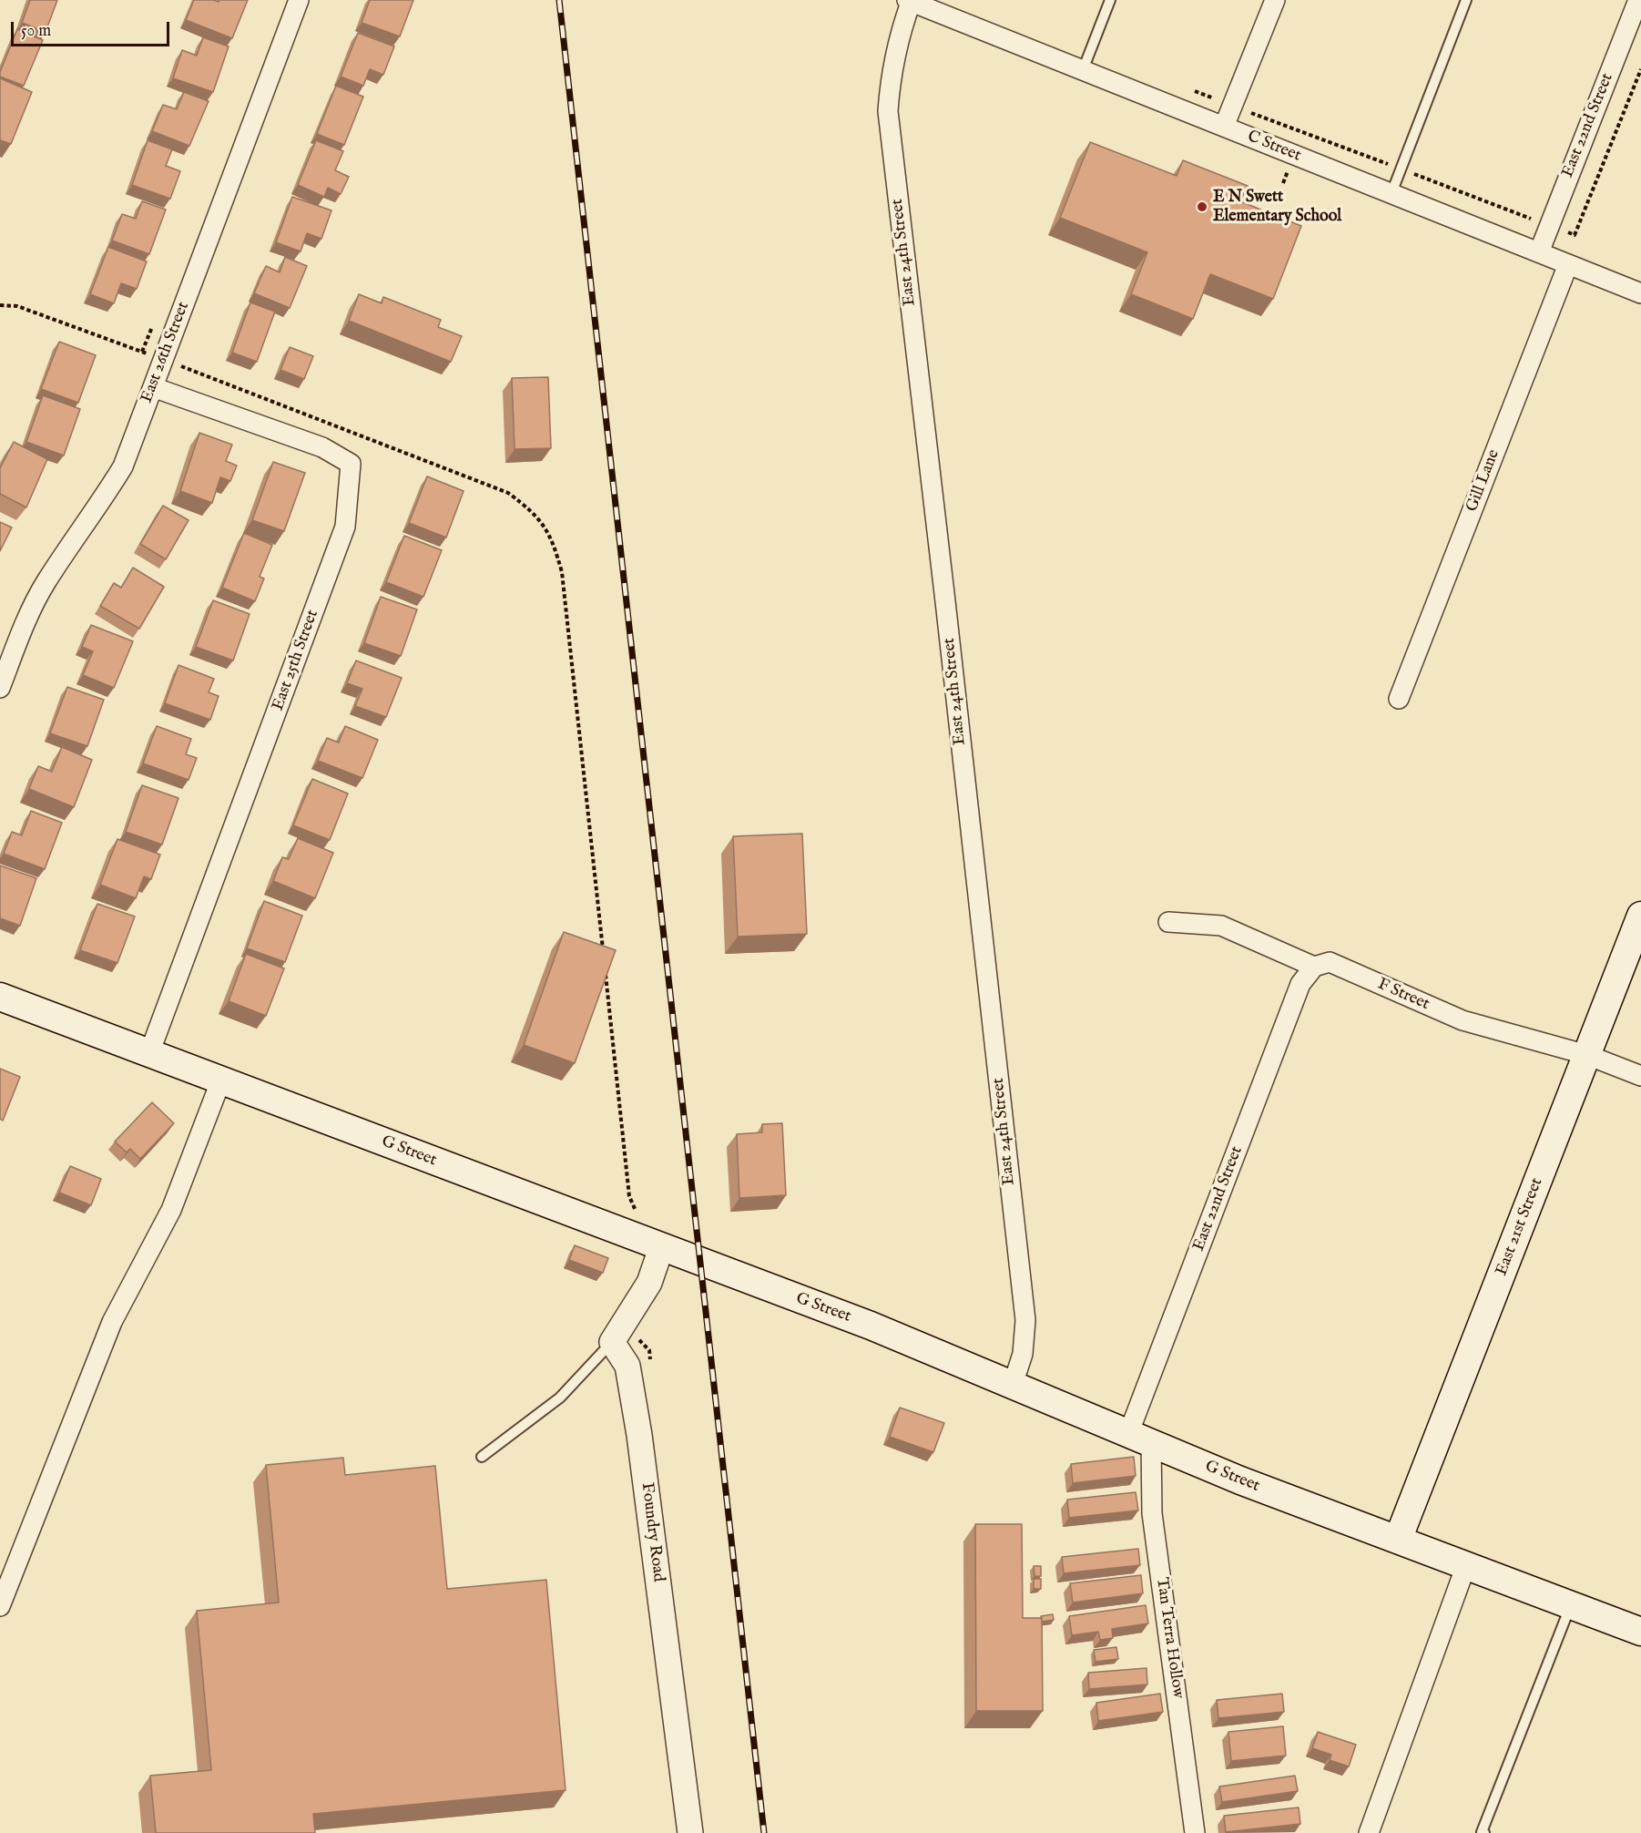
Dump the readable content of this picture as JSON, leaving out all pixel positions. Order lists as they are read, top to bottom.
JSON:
{
  "streets": {
    "main road": ["G Street", "East 21st Street"],
    "street": [
      "East 22nd Street",
      "C Street",
      "East 24th Street",
      "East 26th Street",
      "Gill Lane",
      "East 25th Street",
      "F Street",
      "Foundry Road",
      "Tan Terra Hollow"
    ]
  },
  "crossings": [
    ["East 22nd Street", "C Street"],
    ["East 22nd Street", "F Street"],
    ["East 22nd Street", "G Street"],
    ["East 22nd Street", "Tan Terra Hollow"],
    ["C Street", "East 24th Street"],
    ["C Street", "Gill Lane"],
    ["East 24th Street", "G Street"],
    ["East 26th Street", "East 25th Street"],
    ["East 25th Street", "G Street"],
    ["F Street", "East 21st Street"],
    ["G Street", "East 21st Street"],
    ["G Street", "Tan Terra Hollow"]
  ],
  "places": ["E N Swett Elementary School"],
  "scale_bar": "50 m"
}
